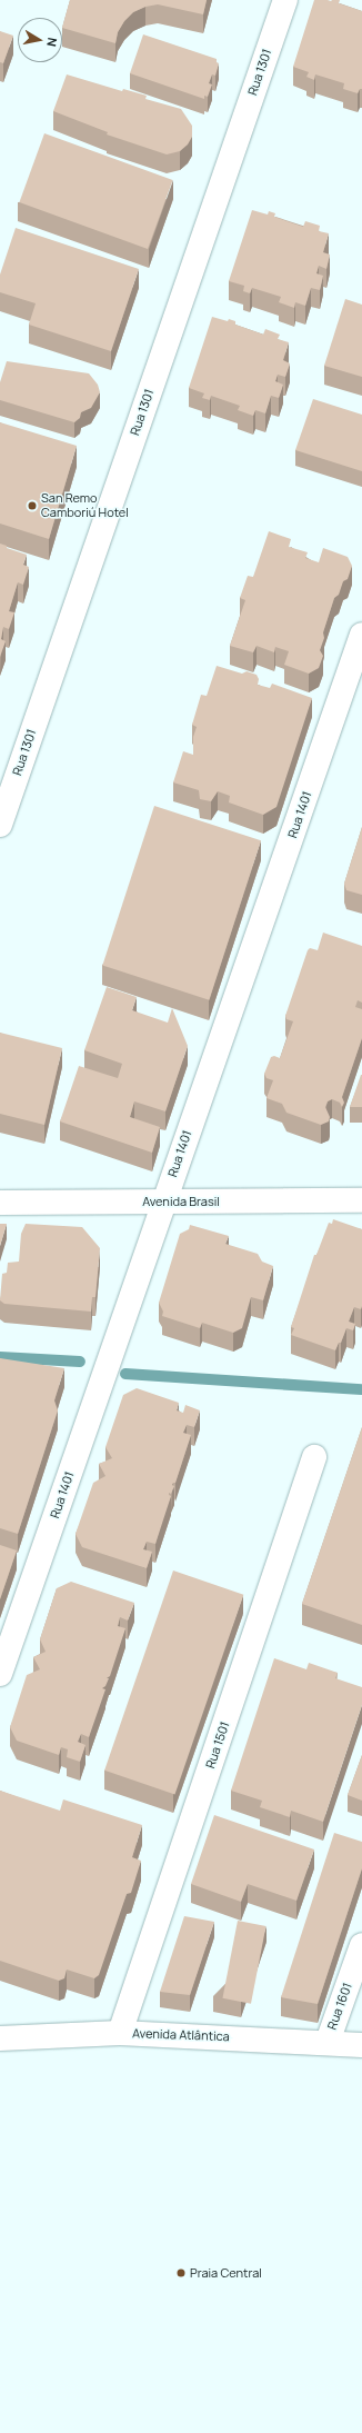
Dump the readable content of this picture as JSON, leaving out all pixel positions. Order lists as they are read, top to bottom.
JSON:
{
  "streets": {
    "street": [
      "Rua 1301",
      "Rua 1401",
      "Avenida Brasil",
      "Rua 1501",
      "Rua 1601",
      "Avenida Atlântica"
    ]
  },
  "crossings": [
    ["Rua 1401", "Avenida Brasil"],
    ["Rua 1501", "Avenida Atlântica"],
    ["Rua 1601", "Avenida Atlântica"]
  ],
  "places": ["San Remo Camboriú Hotel", "Praia Central"],
  "north": "right"
}
